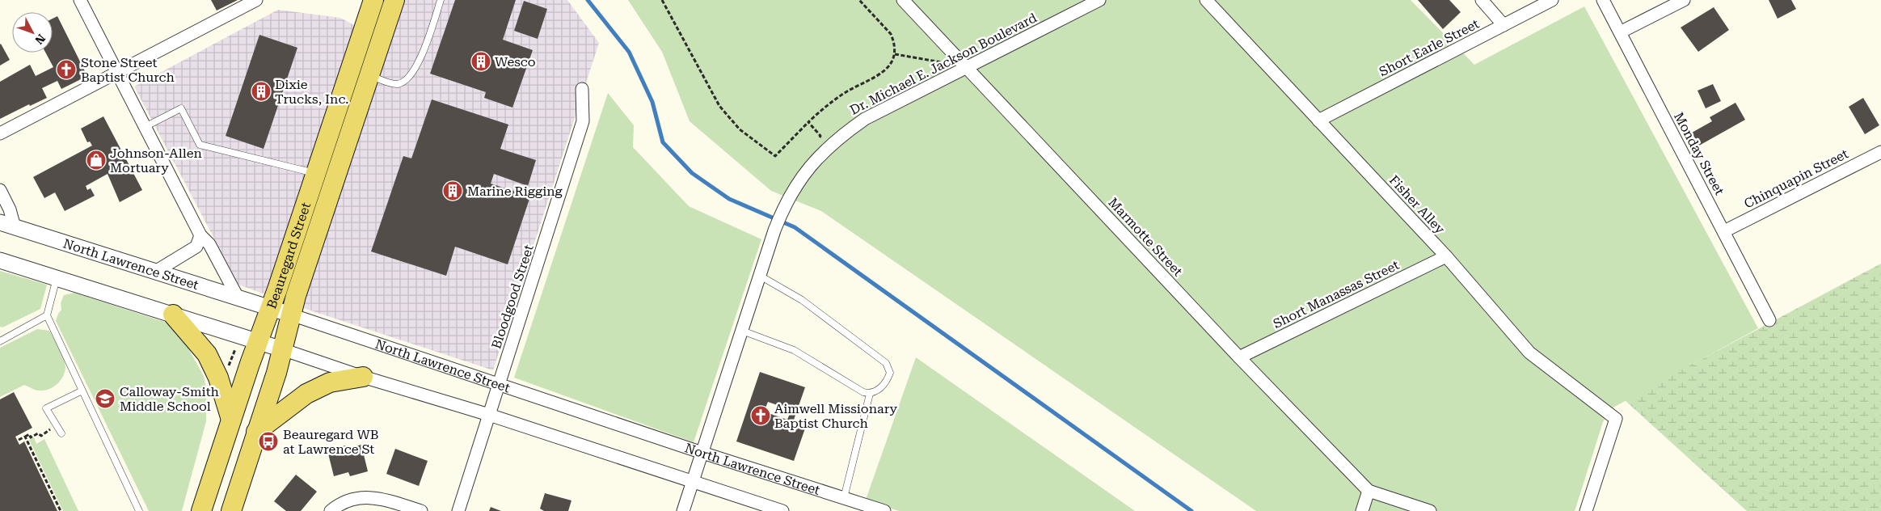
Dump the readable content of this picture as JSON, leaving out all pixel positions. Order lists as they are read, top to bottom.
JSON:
{
  "streets": {
    "main road": ["Beauregard Street"],
    "street": [
      "Short Earle Street",
      "Dr. Michael E. Jackson Boulevard",
      "Monday Street",
      "Chinquapin Street",
      "Fisher Alley",
      "Marmotte Street",
      "North Lawrence Street",
      "Short Manassas Street",
      "Bloodgood Street"
    ]
  },
  "crossings": [
    ["Short Earle Street", "Fisher Alley"],
    ["Dr. Michael E. Jackson Boulevard", "Marmotte Street"],
    ["Monday Street", "Chinquapin Street"],
    ["Fisher Alley", "Short Manassas Street"],
    ["Marmotte Street", "Short Manassas Street"],
    ["Beauregard Street", "North Lawrence Street"],
    ["North Lawrence Street", "Bloodgood Street"]
  ],
  "places": {
    "building": ["Wesco", "Dixie Trucks, Inc.", "Marine Rigging"],
    "church": ["Stone Street Baptist Church", "Aimwell Missionary Baptist Church"],
    "shop": ["Johnson-Allen Mortuary"],
    "school or university": ["Calloway-Smith Middle School"],
    "bus stop": ["Beauregard WB at Lawrence St"]
  },
  "north": "bottom right"
}
